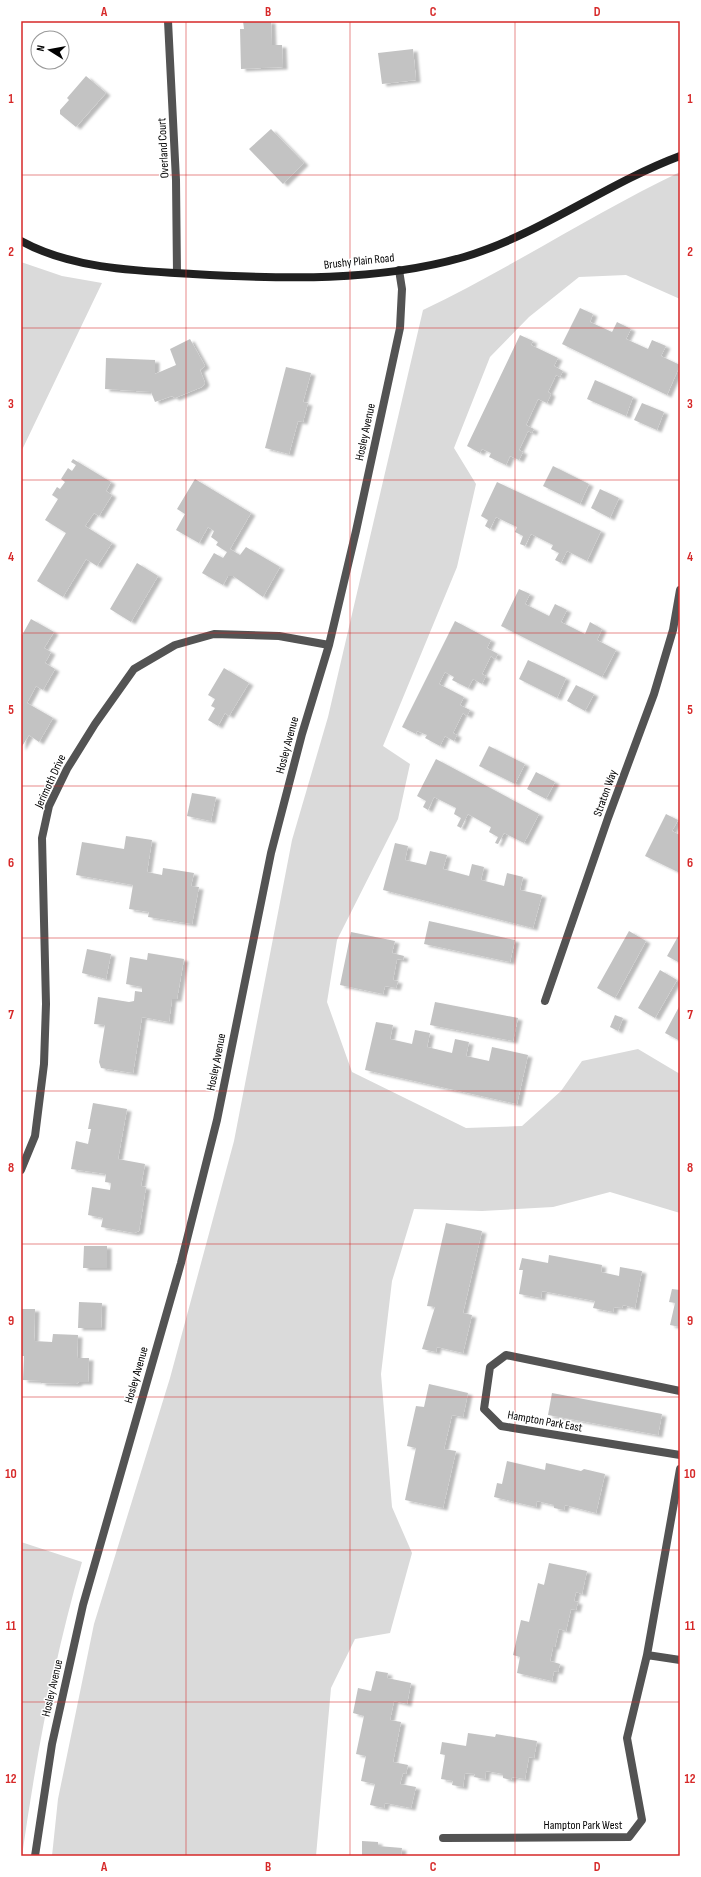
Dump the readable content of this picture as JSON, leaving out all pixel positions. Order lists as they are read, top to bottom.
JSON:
{
  "streets": {
    "main road": ["Brushy Plain Road"],
    "street": [
      "Overland Court",
      "Hosley Avenue",
      "Jerimoth Drive",
      "Straton Way",
      "Hampton Park East",
      "Hampton Park West"
    ]
  },
  "crossings": [
    ["Overland Court", "Brushy Plain Road"],
    ["Brushy Plain Road", "Hosley Avenue"],
    ["Hosley Avenue", "Jerimoth Drive"]
  ],
  "north": "left",
  "grid": {
    "columns": [
      "A",
      "B",
      "C",
      "D"
    ],
    "rows": [
      "1",
      "2",
      "3",
      "4",
      "5",
      "6",
      "7",
      "8",
      "9",
      "10",
      "11",
      "12"
    ]
  }
}
